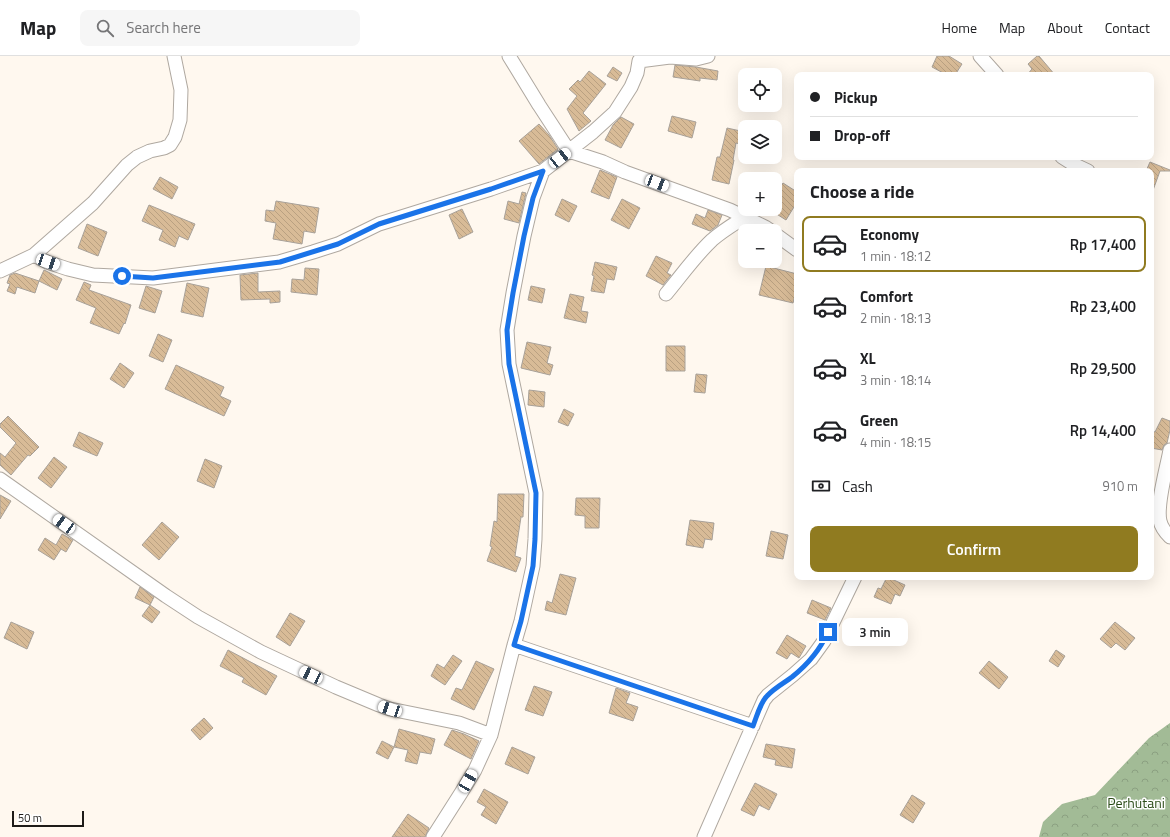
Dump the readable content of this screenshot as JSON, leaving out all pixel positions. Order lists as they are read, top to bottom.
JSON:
{
  "parks": ["Perhutani"],
  "scale_bar": "50 m",
  "page": {
    "header": "Map",
    "search": "Search here",
    "nav": [
      "Home",
      "Map",
      "About",
      "Contact"
    ],
    "map_buttons": ["+", "−"],
    "banner": ["Pickup", "Drop-off"],
    "heading": "Choose a ride",
    "list": [
      {
        "name": "Economy",
        "note": "1 min · 18:12",
        "value": "Rp 17,400"
      },
      {
        "name": "Comfort",
        "note": "2 min · 18:13",
        "value": "Rp 23,400"
      },
      {
        "name": "XL",
        "note": "3 min · 18:14",
        "value": "Rp 29,500"
      },
      {
        "name": "Green",
        "note": "4 min · 18:15",
        "value": "Rp 14,400"
      }
    ],
    "pay": ["Cash", "910 m"],
    "buttons": "Confirm",
    "bubble": "3 min",
    "scale": "50 m"
  }
}
